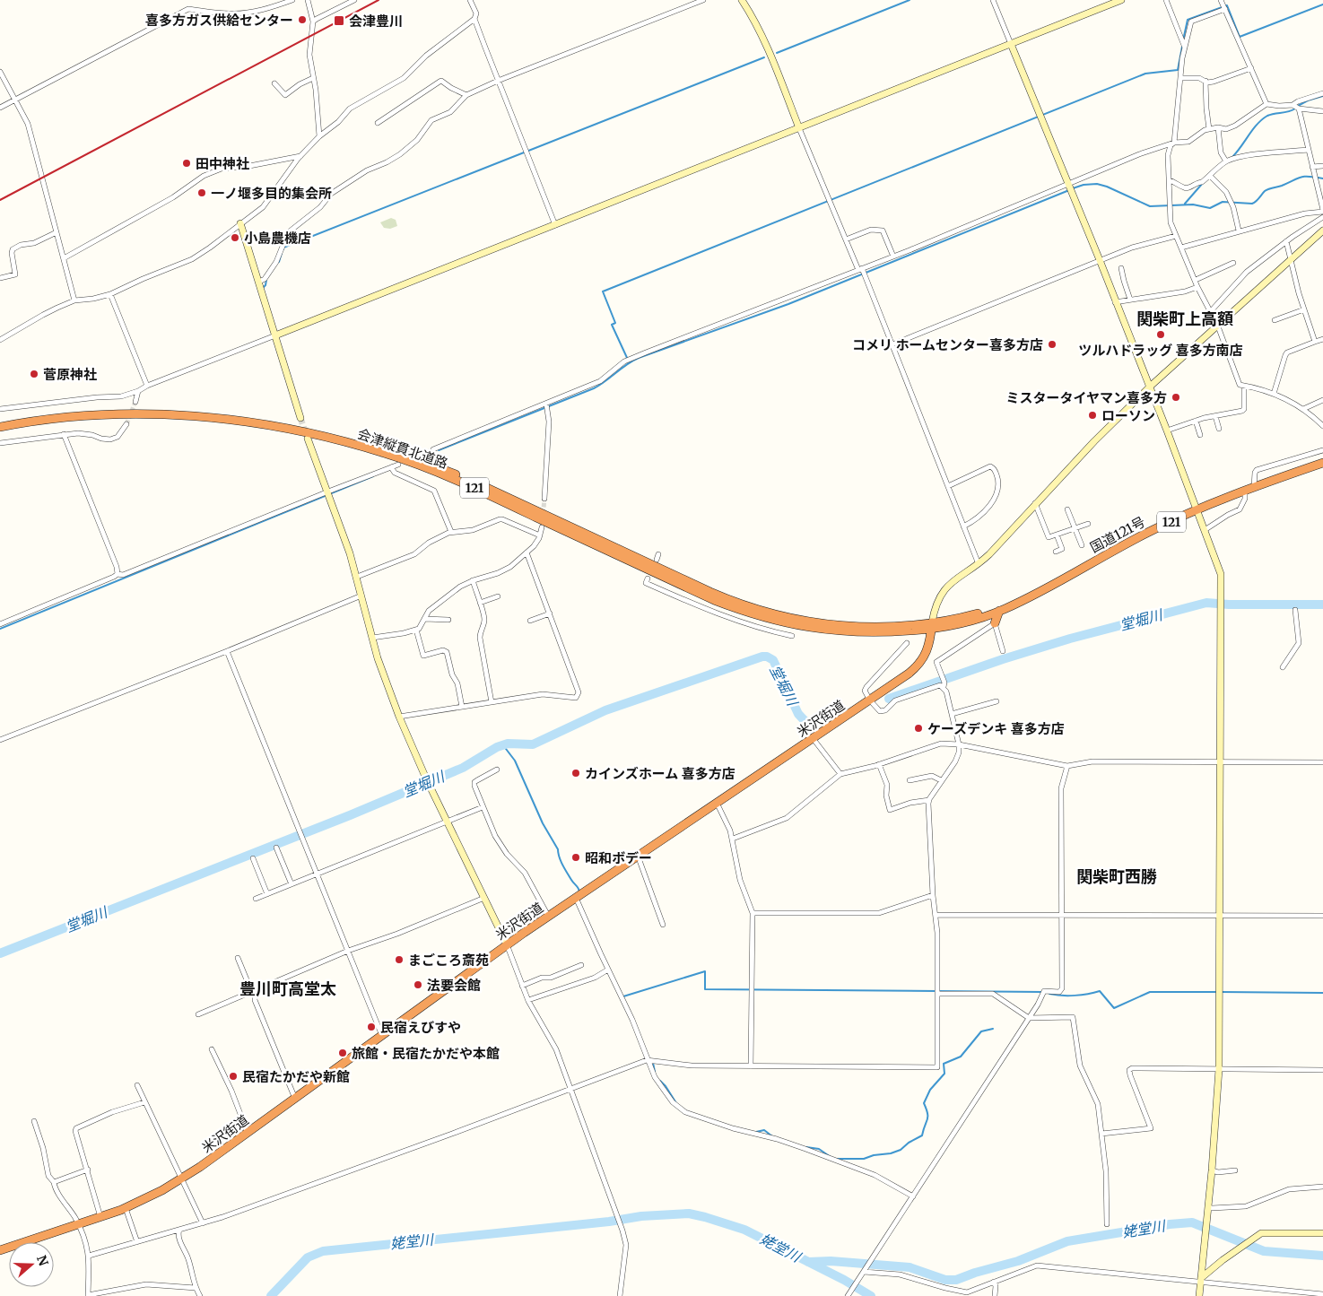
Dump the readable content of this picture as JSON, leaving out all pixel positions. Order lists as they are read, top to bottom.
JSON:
{
  "streets": {
    "highway": [
      "会津縦貫北道路",
      "121",
      "国道121号",
      "米沢街道"
    ]
  },
  "crossings": [
    ["会津縦貫北道路", "国道121号"],
    ["会津縦貫北道路", "米沢街道"],
    ["国道121号", "米沢街道"]
  ],
  "districts": ["関柴町上高額", "関柴町西勝", "豊川町高堂太"],
  "water": ["堂堀川", "姥堂川"],
  "places": {
    "other": [
      "喜多方ガス供給センター",
      "田中神社",
      "一ノ堰多目的集会所",
      "小島農機店",
      "ツルハドラッグ 喜多方南店",
      "コメリ ホームセンター喜多方店",
      "菅原神社",
      "ミスタータイヤマン喜多方",
      "ローソン",
      "ケーズデンキ 喜多方店",
      "カインズホーム 喜多方店",
      "昭和ボデー",
      "まごころ斎苑",
      "法要会館",
      "民宿えびすや",
      "旅館・民宿たかだや本館",
      "民宿たかだや新館"
    ],
    "transit": ["会津豊川"]
  },
  "north": "right"
}
